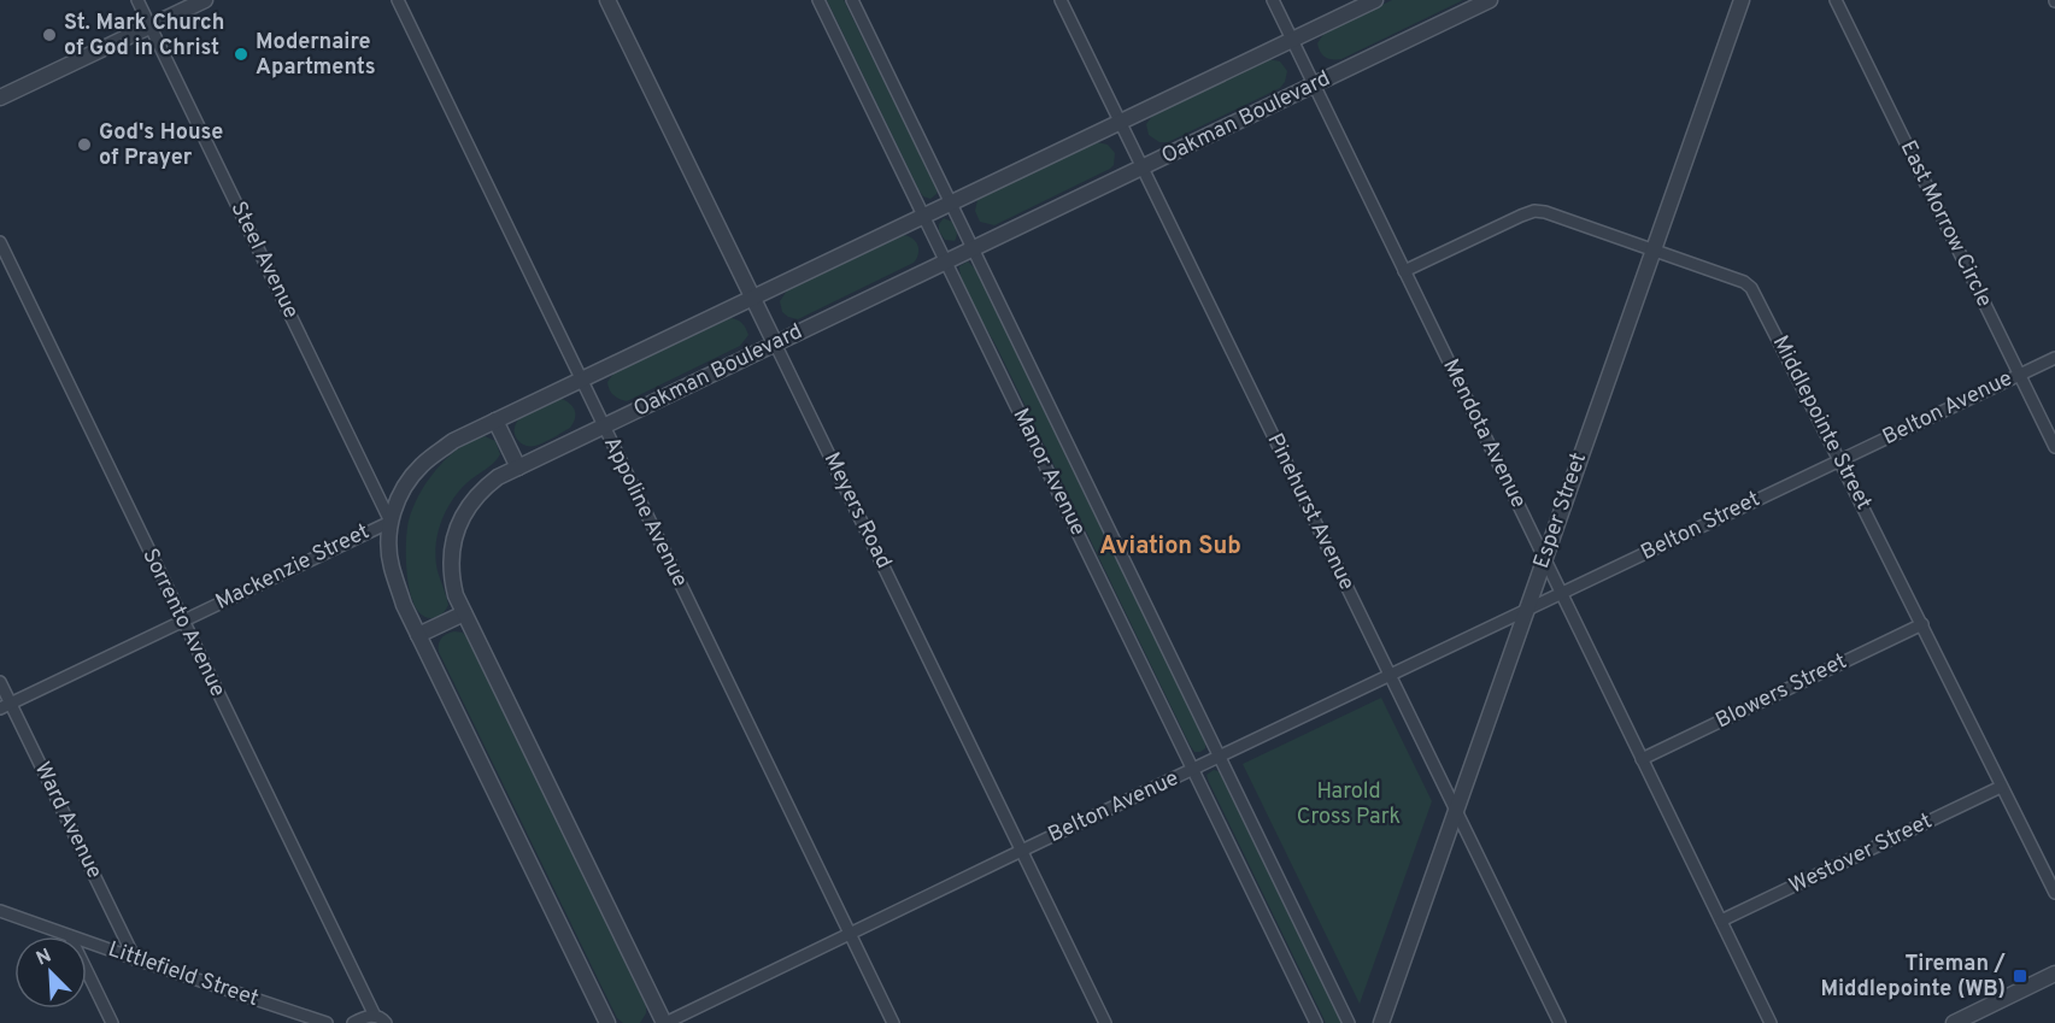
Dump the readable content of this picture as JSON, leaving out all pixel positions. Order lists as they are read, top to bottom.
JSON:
{
  "streets": {
    "street": [
      "Oakman Boulevard",
      "East Morrow Circle",
      "Steel Avenue",
      "Belton Avenue",
      "Middlepointe Street",
      "Mendota Avenue",
      "Manor Avenue",
      "Meyers Road",
      "Esper Street",
      "Appoline Avenue",
      "Pinehurst Avenue",
      "Belton Street",
      "Mackenzie Street",
      "Sorrento Avenue",
      "Blowers Street",
      "Ward Avenue",
      "Westover Street",
      "Littlefield Street"
    ]
  },
  "crossings": [
    ["Oakman Boulevard", "Belton Avenue"],
    ["Oakman Boulevard", "Mendota Avenue"],
    ["Oakman Boulevard", "Manor Avenue"],
    ["Oakman Boulevard", "Meyers Road"],
    ["Oakman Boulevard", "Appoline Avenue"],
    ["Oakman Boulevard", "Pinehurst Avenue"],
    ["East Morrow Circle", "Belton Avenue"],
    ["Steel Avenue", "Mackenzie Street"],
    ["Belton Avenue", "Middlepointe Street"],
    ["Belton Avenue", "Mendota Avenue"],
    ["Belton Avenue", "Manor Avenue"],
    ["Belton Avenue", "Meyers Road"],
    ["Belton Avenue", "Esper Street"],
    ["Belton Avenue", "Appoline Avenue"],
    ["Belton Avenue", "Pinehurst Avenue"],
    ["Belton Avenue", "Belton Street"],
    ["Middlepointe Street", "Mendota Avenue"],
    ["Middlepointe Street", "Esper Street"],
    ["Middlepointe Street", "Belton Street"],
    ["Middlepointe Street", "Blowers Street"],
    ["Middlepointe Street", "Westover Street"],
    ["Mendota Avenue", "Esper Street"],
    ["Mendota Avenue", "Belton Street"],
    ["Mendota Avenue", "Blowers Street"],
    ["Mendota Avenue", "Westover Street"],
    ["Esper Street", "Pinehurst Avenue"],
    ["Mackenzie Street", "Sorrento Avenue"],
    ["Mackenzie Street", "Ward Avenue"],
    ["Ward Avenue", "Littlefield Street"]
  ],
  "districts": ["Aviation Sub"],
  "parks": ["Harold Cross Park"],
  "places": {
    "other": ["St. Mark Church of God in Christ", "Modernaire Apartments", "God's House of Prayer"],
    "transit": ["Tireman / Middlepointe (WB)"]
  },
  "north": "top left"
}
